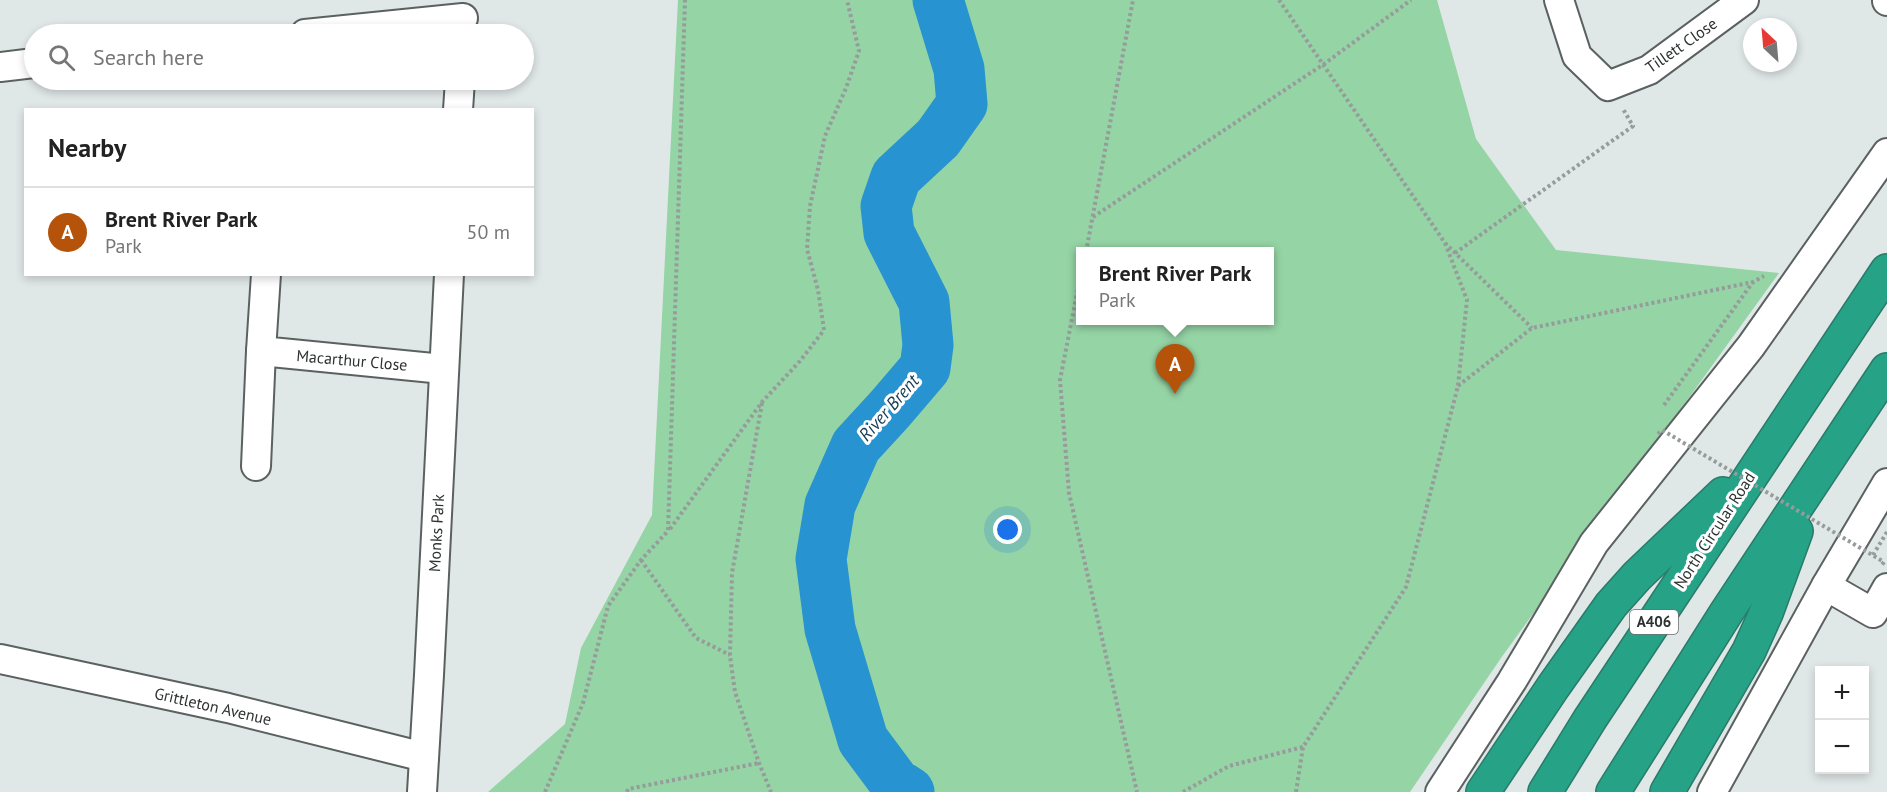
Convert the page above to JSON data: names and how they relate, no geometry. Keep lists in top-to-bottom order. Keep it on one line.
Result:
{"streets":{"highway":["North Circular Road","A406"],"street":["Tillett Close","Macarthur Close","Monks Park","Grittleton Avenue"]},"crossings":[["Macarthur Close","Monks Park"],["Monks Park","Grittleton Avenue"]],"water":["River Brent"],"north":"top left","page":{"search":"Search here","heading":"Nearby","list":[{"mark":"A","name":"Brent River Park","note":"Park","value":"50 m"}],"popup":["Brent River Park","Park"],"pins":"A","map_buttons":["+","−"]}}
